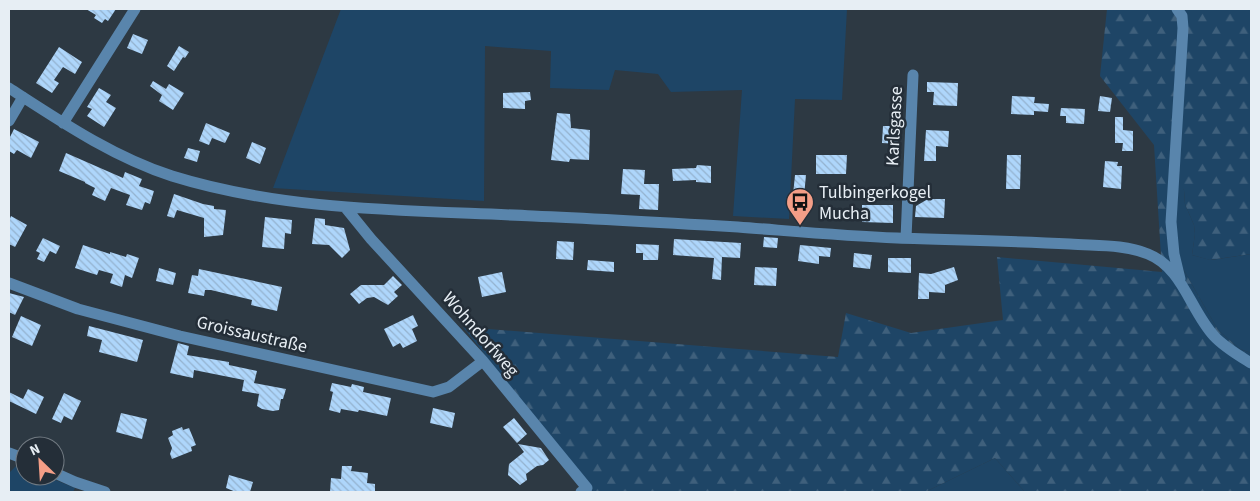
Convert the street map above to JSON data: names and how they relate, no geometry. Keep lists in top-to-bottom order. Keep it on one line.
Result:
{"streets":{"street":["Karlsgasse","Groissaustraße","Wohndorfweg"]},"crossings":[["Groissaustraße","Wohndorfweg"]],"places":{"bus stop":["Tulbingerkogel Mucha"]},"north":"top left"}
